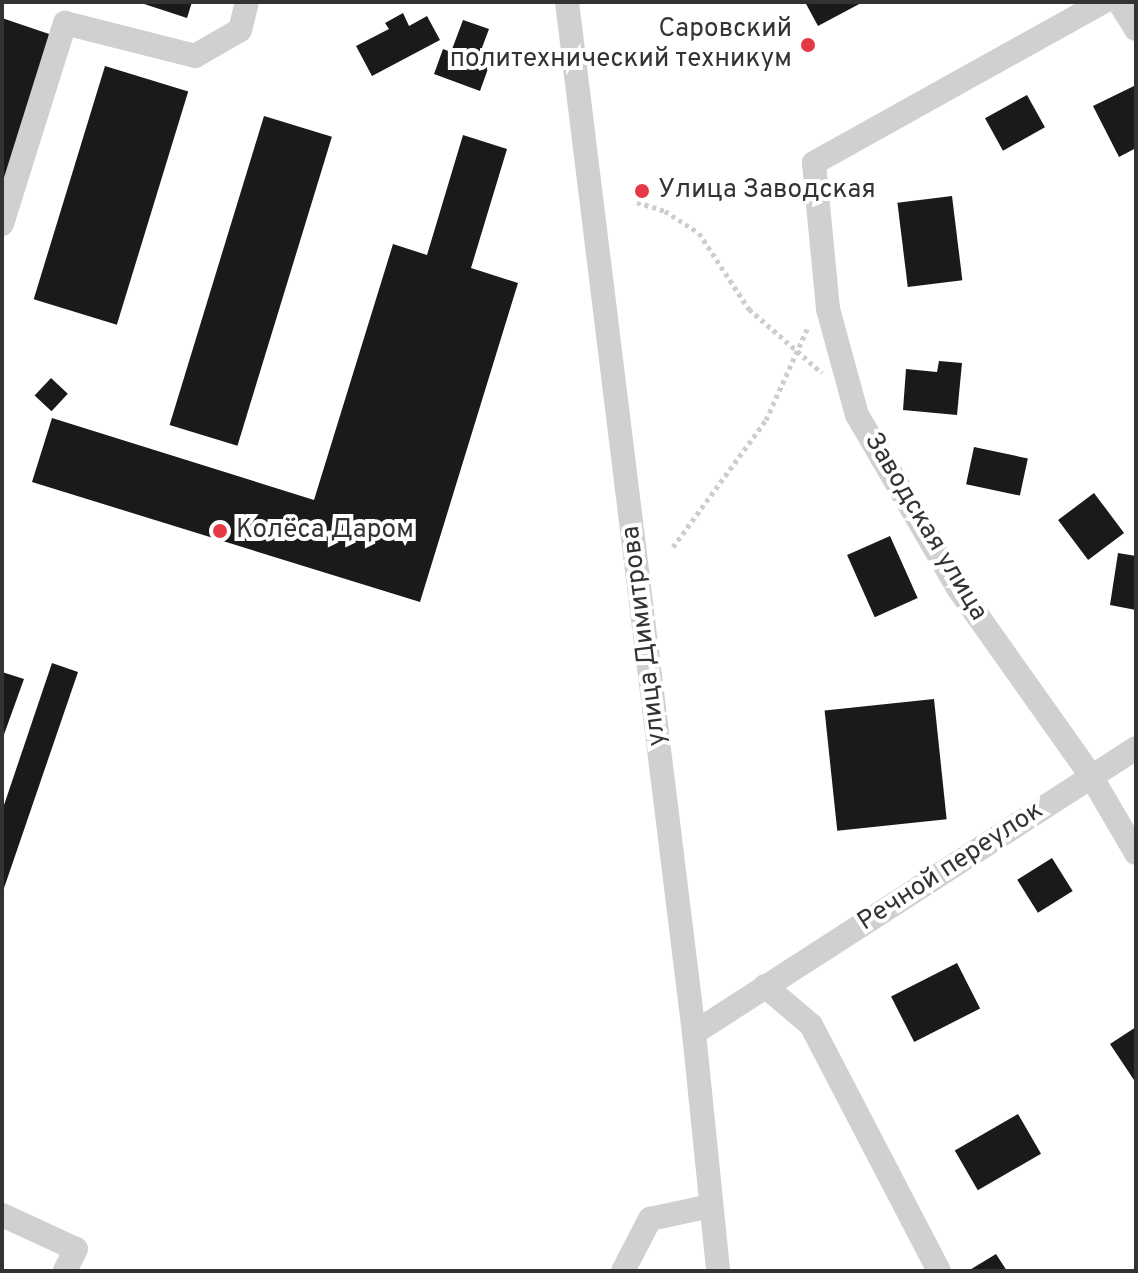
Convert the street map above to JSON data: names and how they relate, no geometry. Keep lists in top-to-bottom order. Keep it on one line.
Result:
{"streets":{"street":["Заводская улица","улица Димитрова","Речной переулок"]},"crossings":[["Заводская улица","Речной переулок"],["улица Димитрова","Речной переулок"]],"places":["Саровский политехнический техникум","Улица Заводская","Колёса Даром"]}
